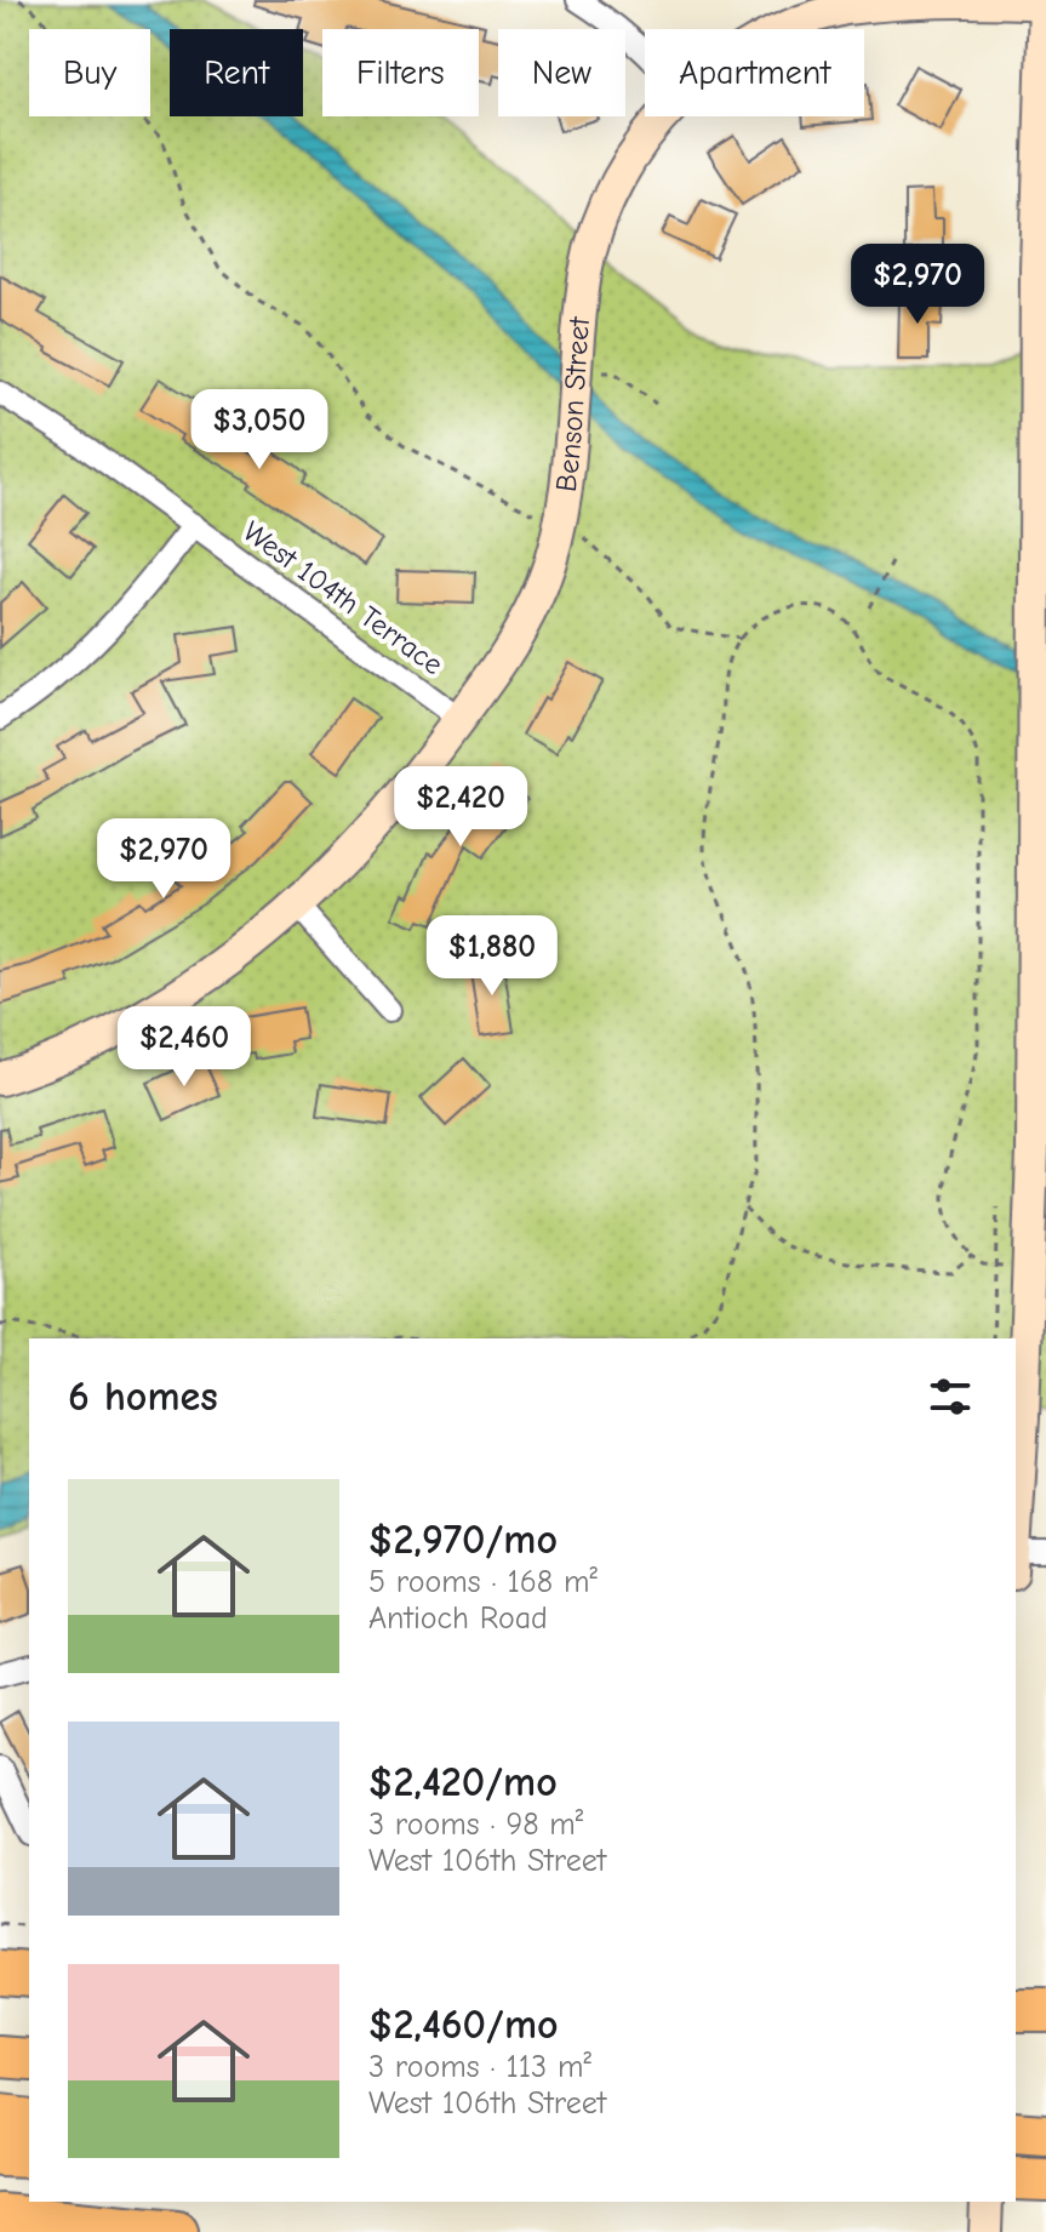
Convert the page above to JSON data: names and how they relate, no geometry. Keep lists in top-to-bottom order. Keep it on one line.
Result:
{"streets":{"main road":["Benson Street"],"street":["West 104th Terrace"]},"crossings":[["Benson Street","West 104th Terrace"]],"page":{"chip":["Buy","Rent","Filters","New","Apartment"],"price":["$2,970","$3,050","$2,420","$2,970","$1,880","$2,460"],"heading":"6 homes","list":[{"name":"$2,970/mo","note":"5 rooms · 168 m² · Antioch Road"},{"name":"$2,420/mo","note":"3 rooms · 98 m² · West 106th Street"},{"name":"$2,460/mo","note":"3 rooms · 113 m² · West 106th Street"}]}}
